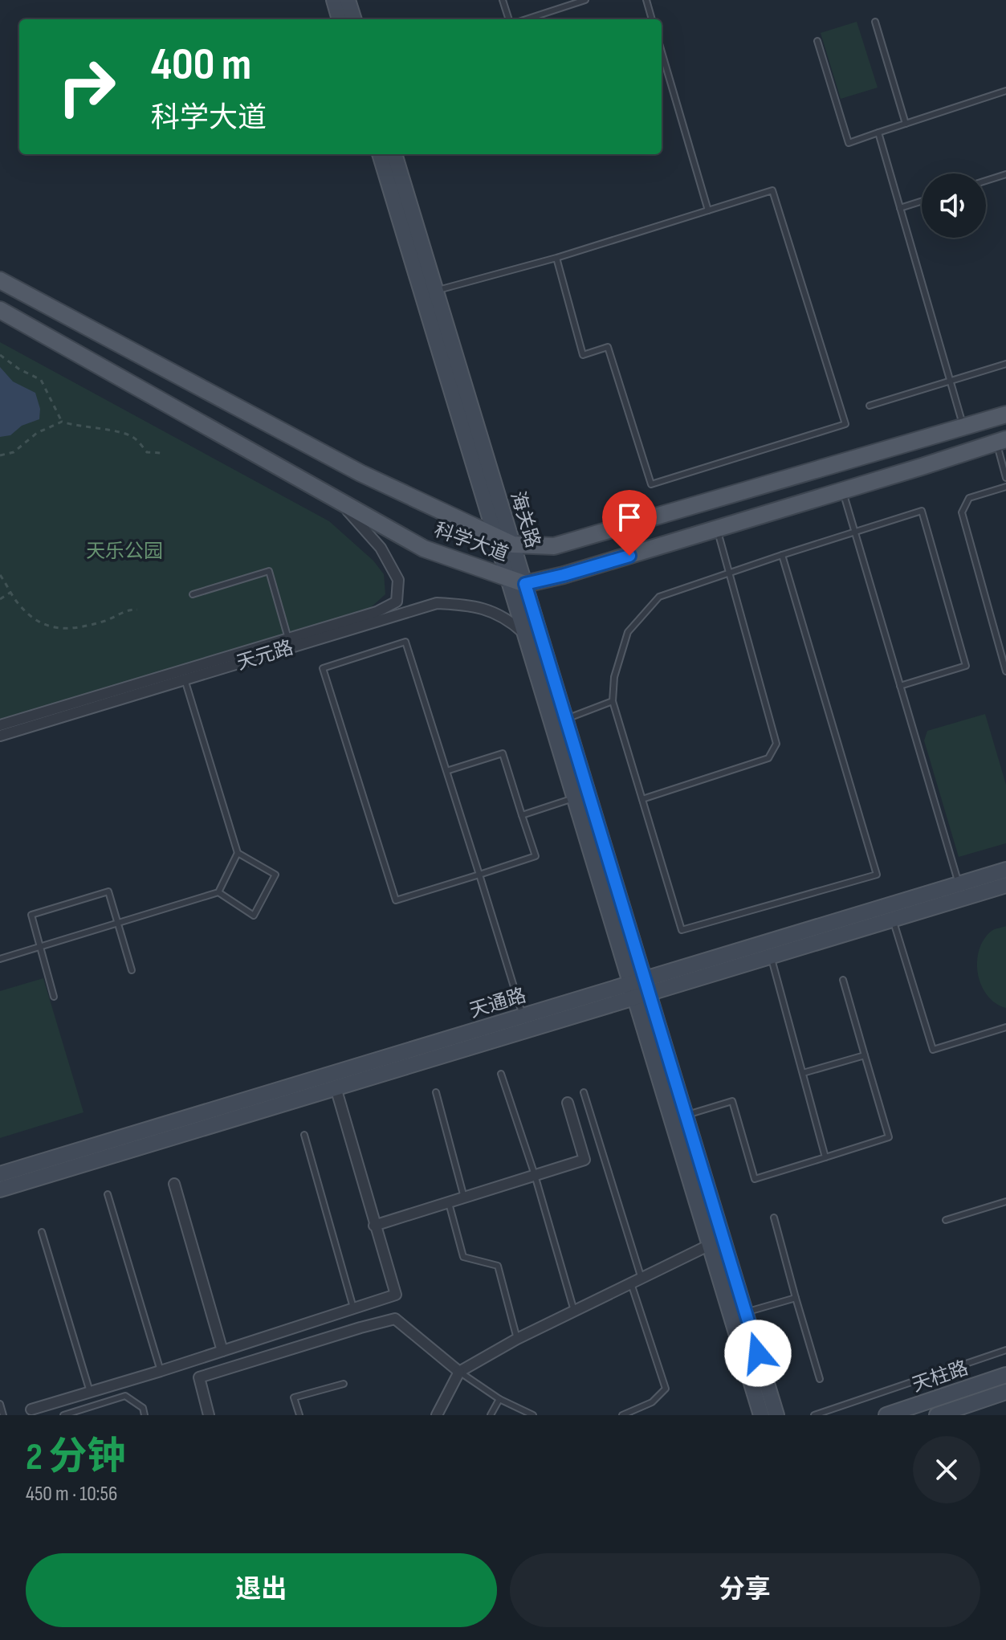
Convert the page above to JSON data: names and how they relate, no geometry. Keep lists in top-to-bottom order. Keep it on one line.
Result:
{"streets":{"main road":["海关路","科学大道","天通路","天柱路"],"street":["天元路"]},"crossings":[["海关路","科学大道"],["海关路","天元路"],["海关路","天通路"],["科学大道","天元路"]],"parks":["天乐公园"],"page":{"turn":["400 m","科学大道"],"heading":["2 分钟","450 m · 10:56"],"buttons":["退出","分享"]}}
